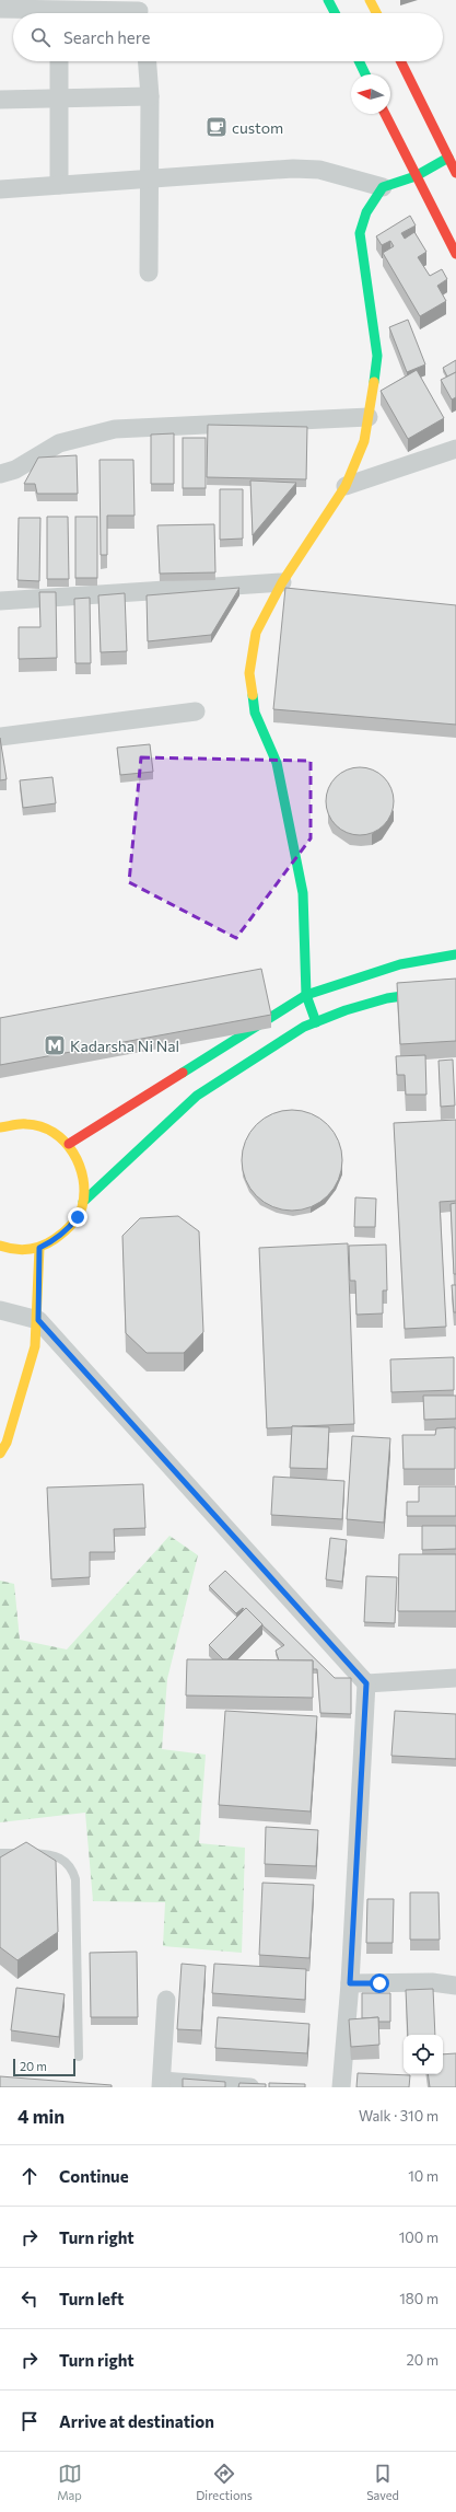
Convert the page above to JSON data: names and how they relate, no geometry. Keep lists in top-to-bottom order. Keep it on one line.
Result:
{"places":{"cafe":["custom"],"metro station":["Kadarsha Ni Nal"]},"scale_bar":"20 m","north":"left","page":{"search":"Search here","scale":"20 m","heading":["4 min","Walk · 310 m"],"list":[["Continue","10 m"],["Turn right","100 m"],["Turn left","180 m"],["Turn right","20 m"],"Arrive at destination"],"nav":["Map","Directions","Saved"]}}
